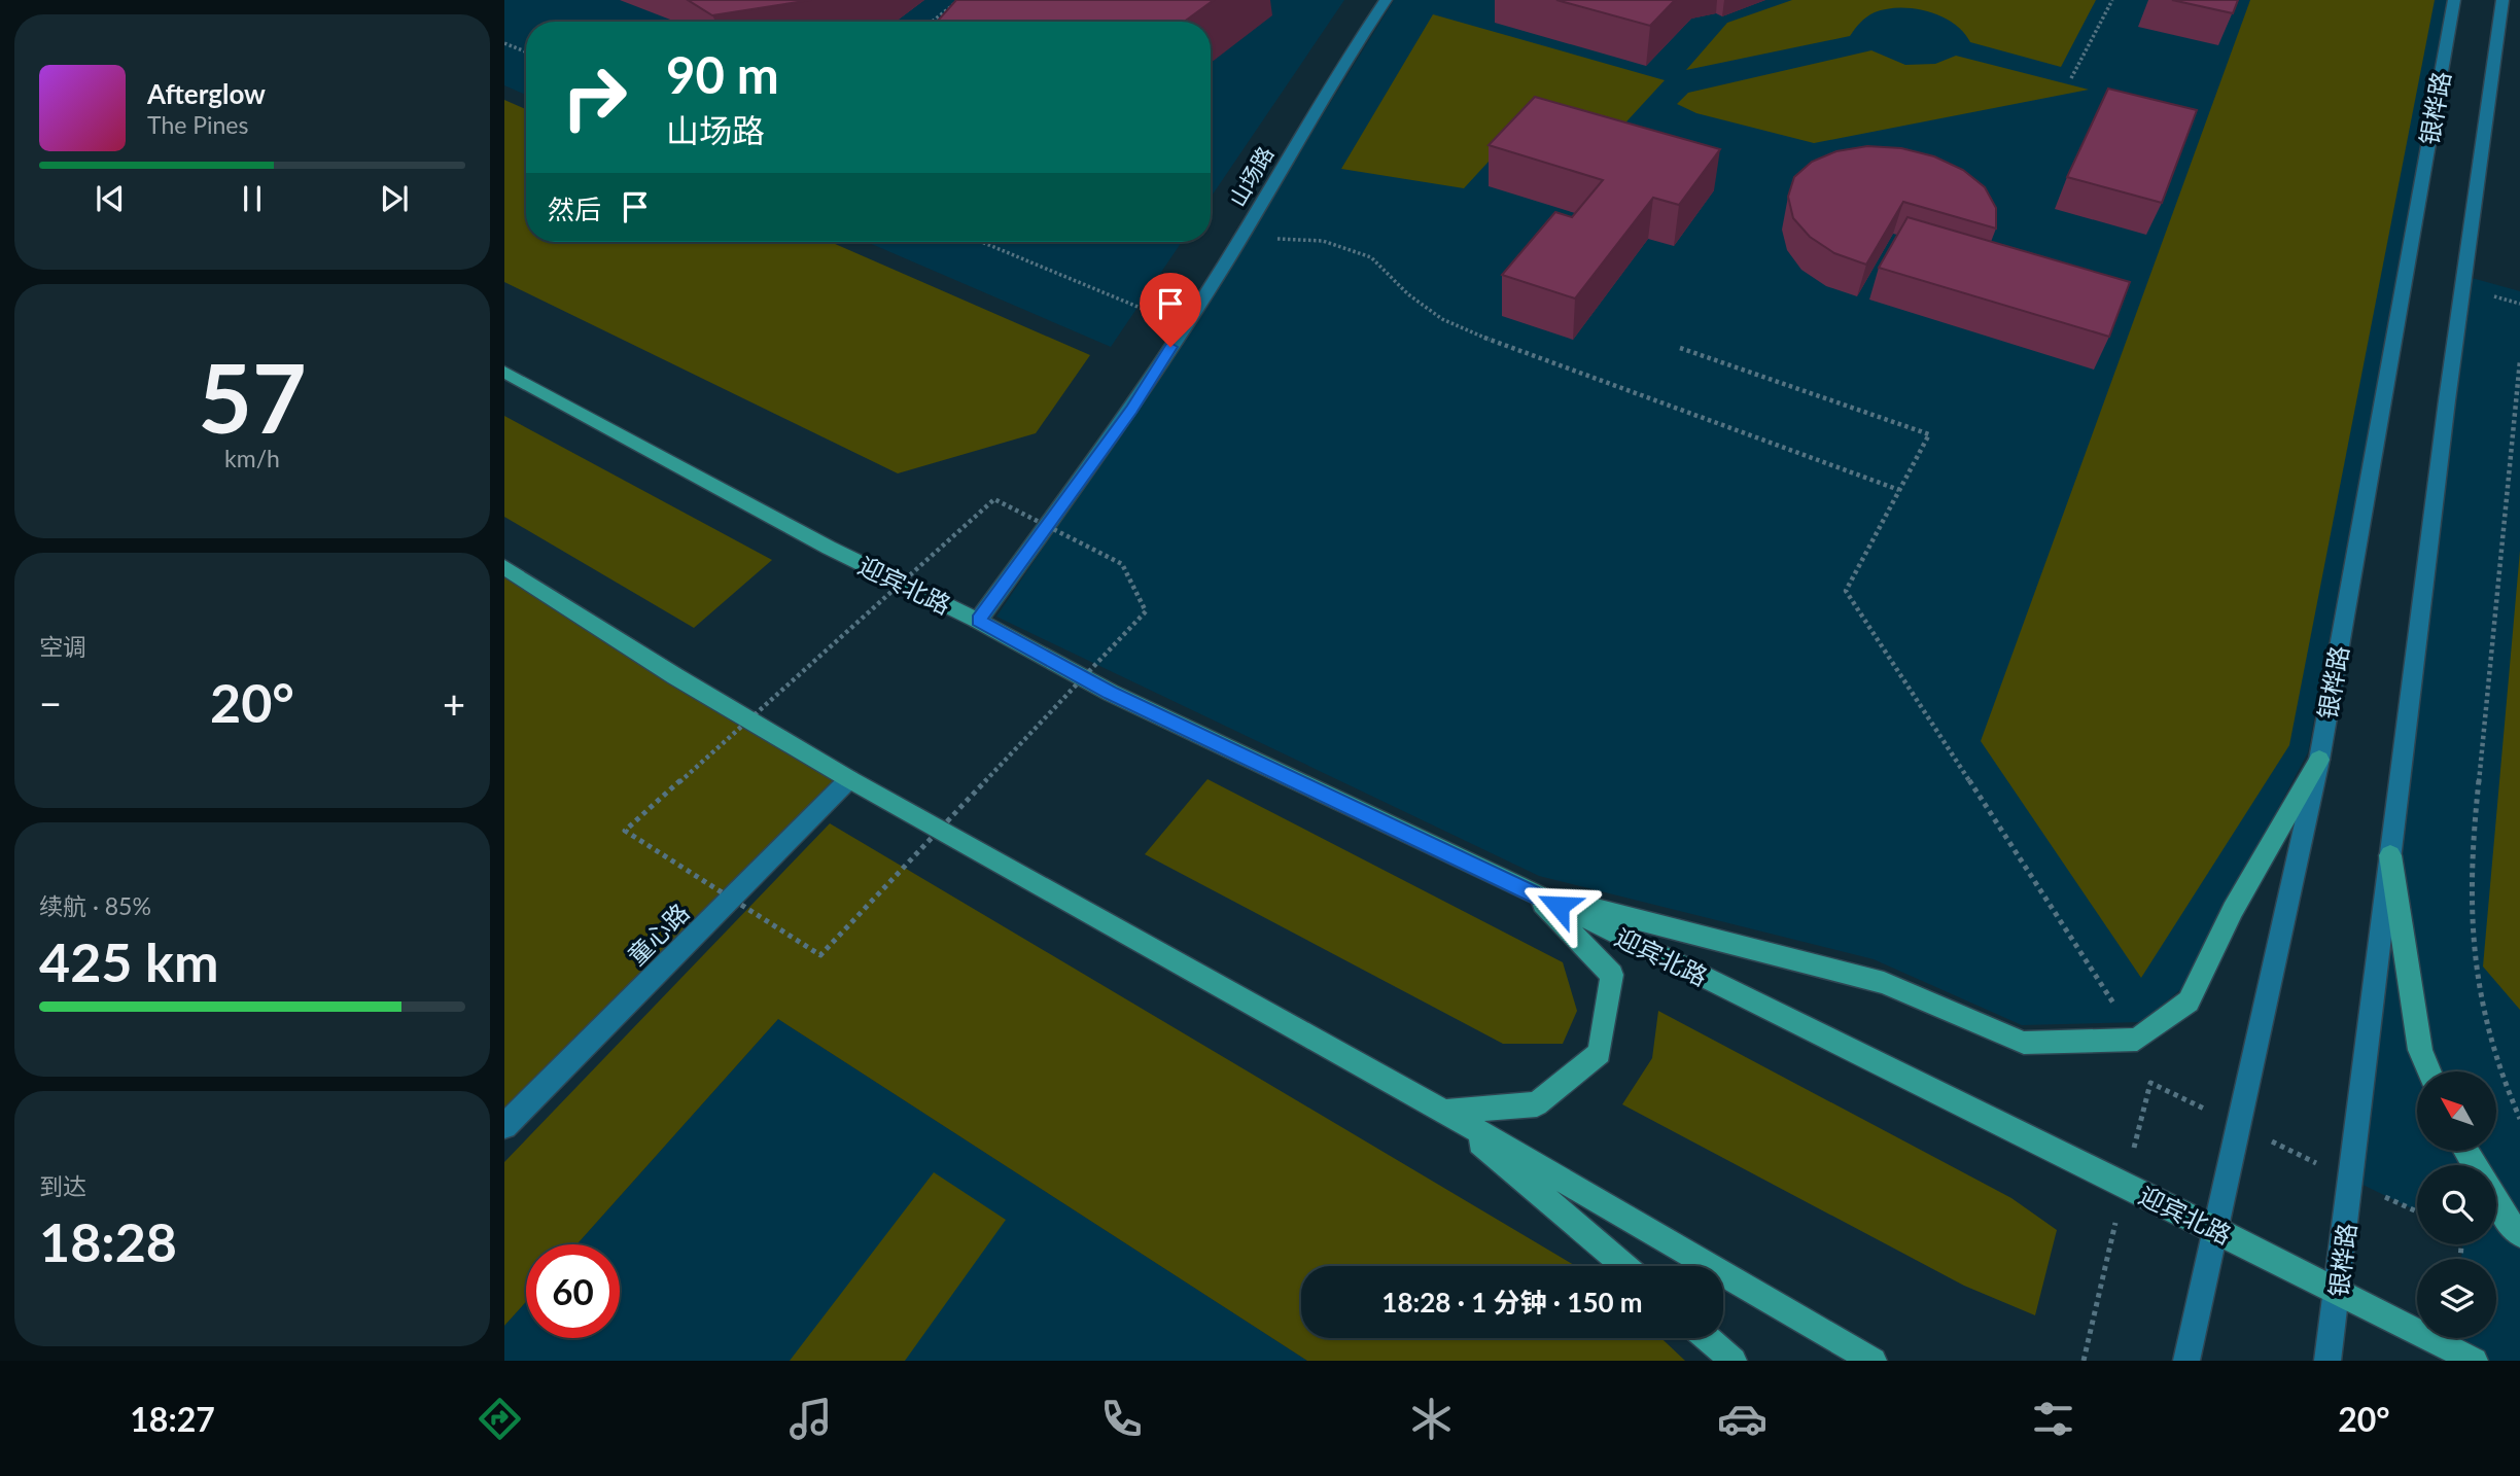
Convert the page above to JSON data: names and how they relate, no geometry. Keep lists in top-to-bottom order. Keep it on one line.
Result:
{"streets":{"main road":["银桦路","山场路","迎宾北路","童心路"]},"crossings":[["银桦路","迎宾北路"],["山场路","迎宾北路"]],"north":"top left","page":{"turn":["90 m","山场路"],"song":["Afterglow","The Pines"],"then":"然后","tile":[["57","km/h"],"空调",["续航 · 85%","425 km"],["到达","18:28"]],"heat":["−","20°","+"],"limit":"60","trip":"18:28 · 1 分钟 · 150 m","tabs":["18:27","20°"]}}
